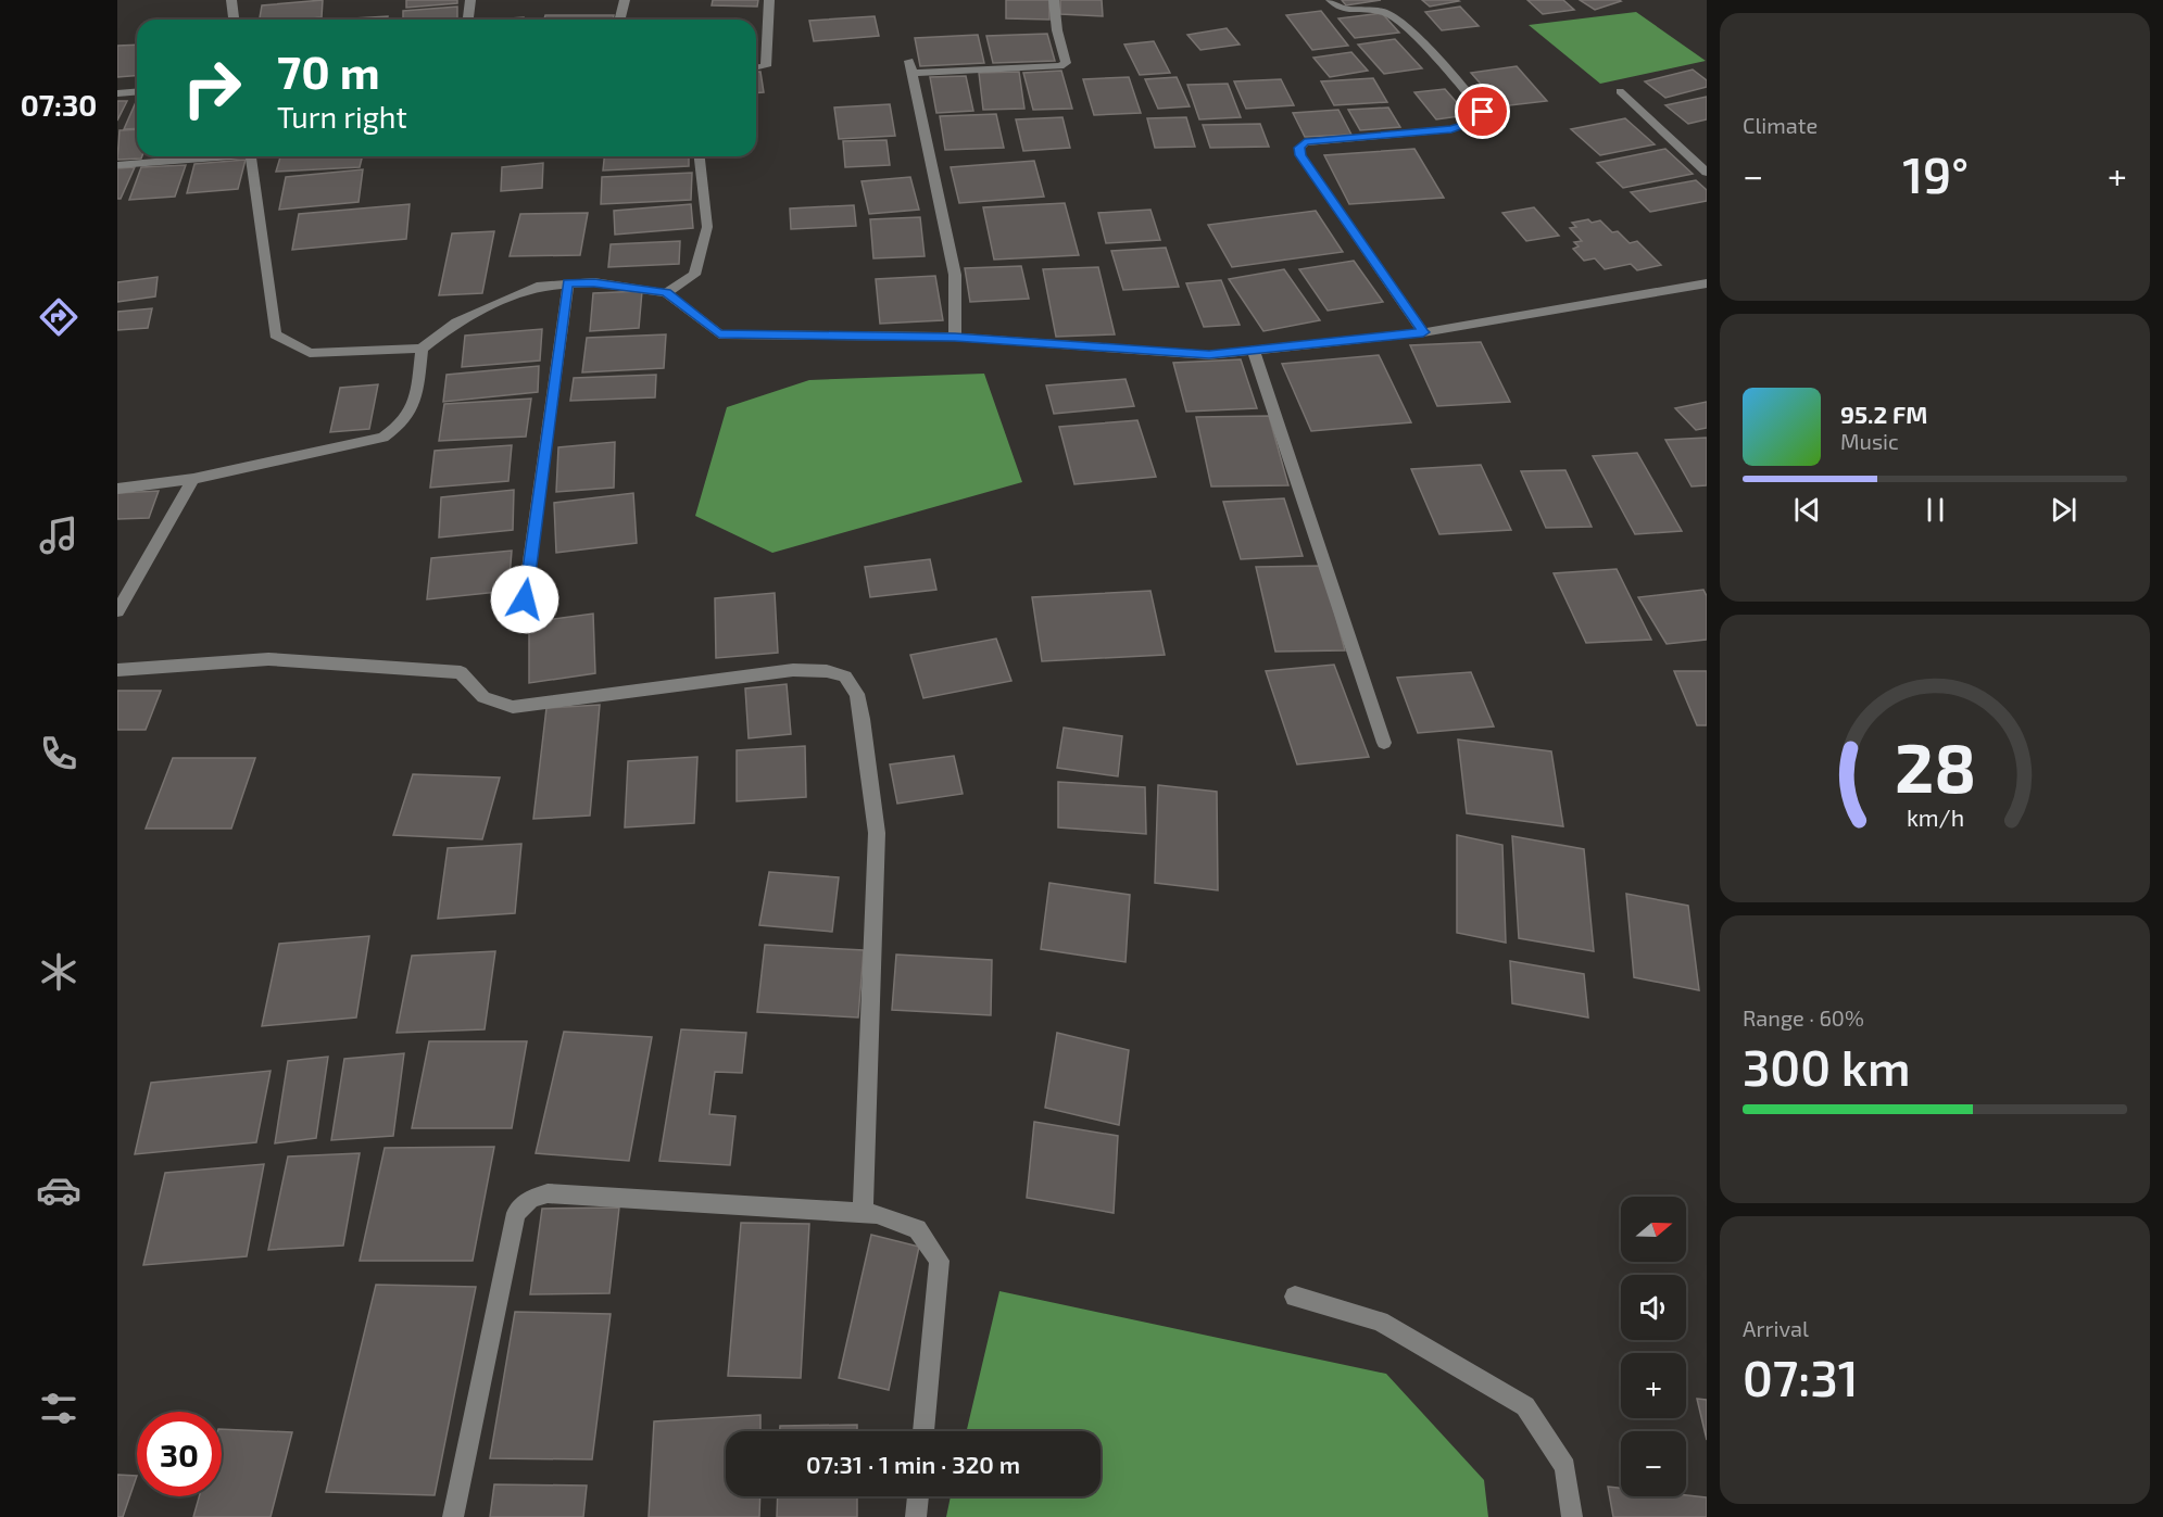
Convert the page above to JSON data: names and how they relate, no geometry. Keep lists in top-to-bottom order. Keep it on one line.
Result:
{"north":"right","page":{"tabs":"07:30","tile":["Climate",["Range · 60%","300 km"],["Arrival","07:31"]],"turn":["70 m","Turn right"],"heat":["−","19°","+"],"song":["95.2 FM","Music"],"map_buttons":["+","−"],"limit":"30","trip":"07:31 · 1 min · 320 m","gauge":["28","km/h"]}}
